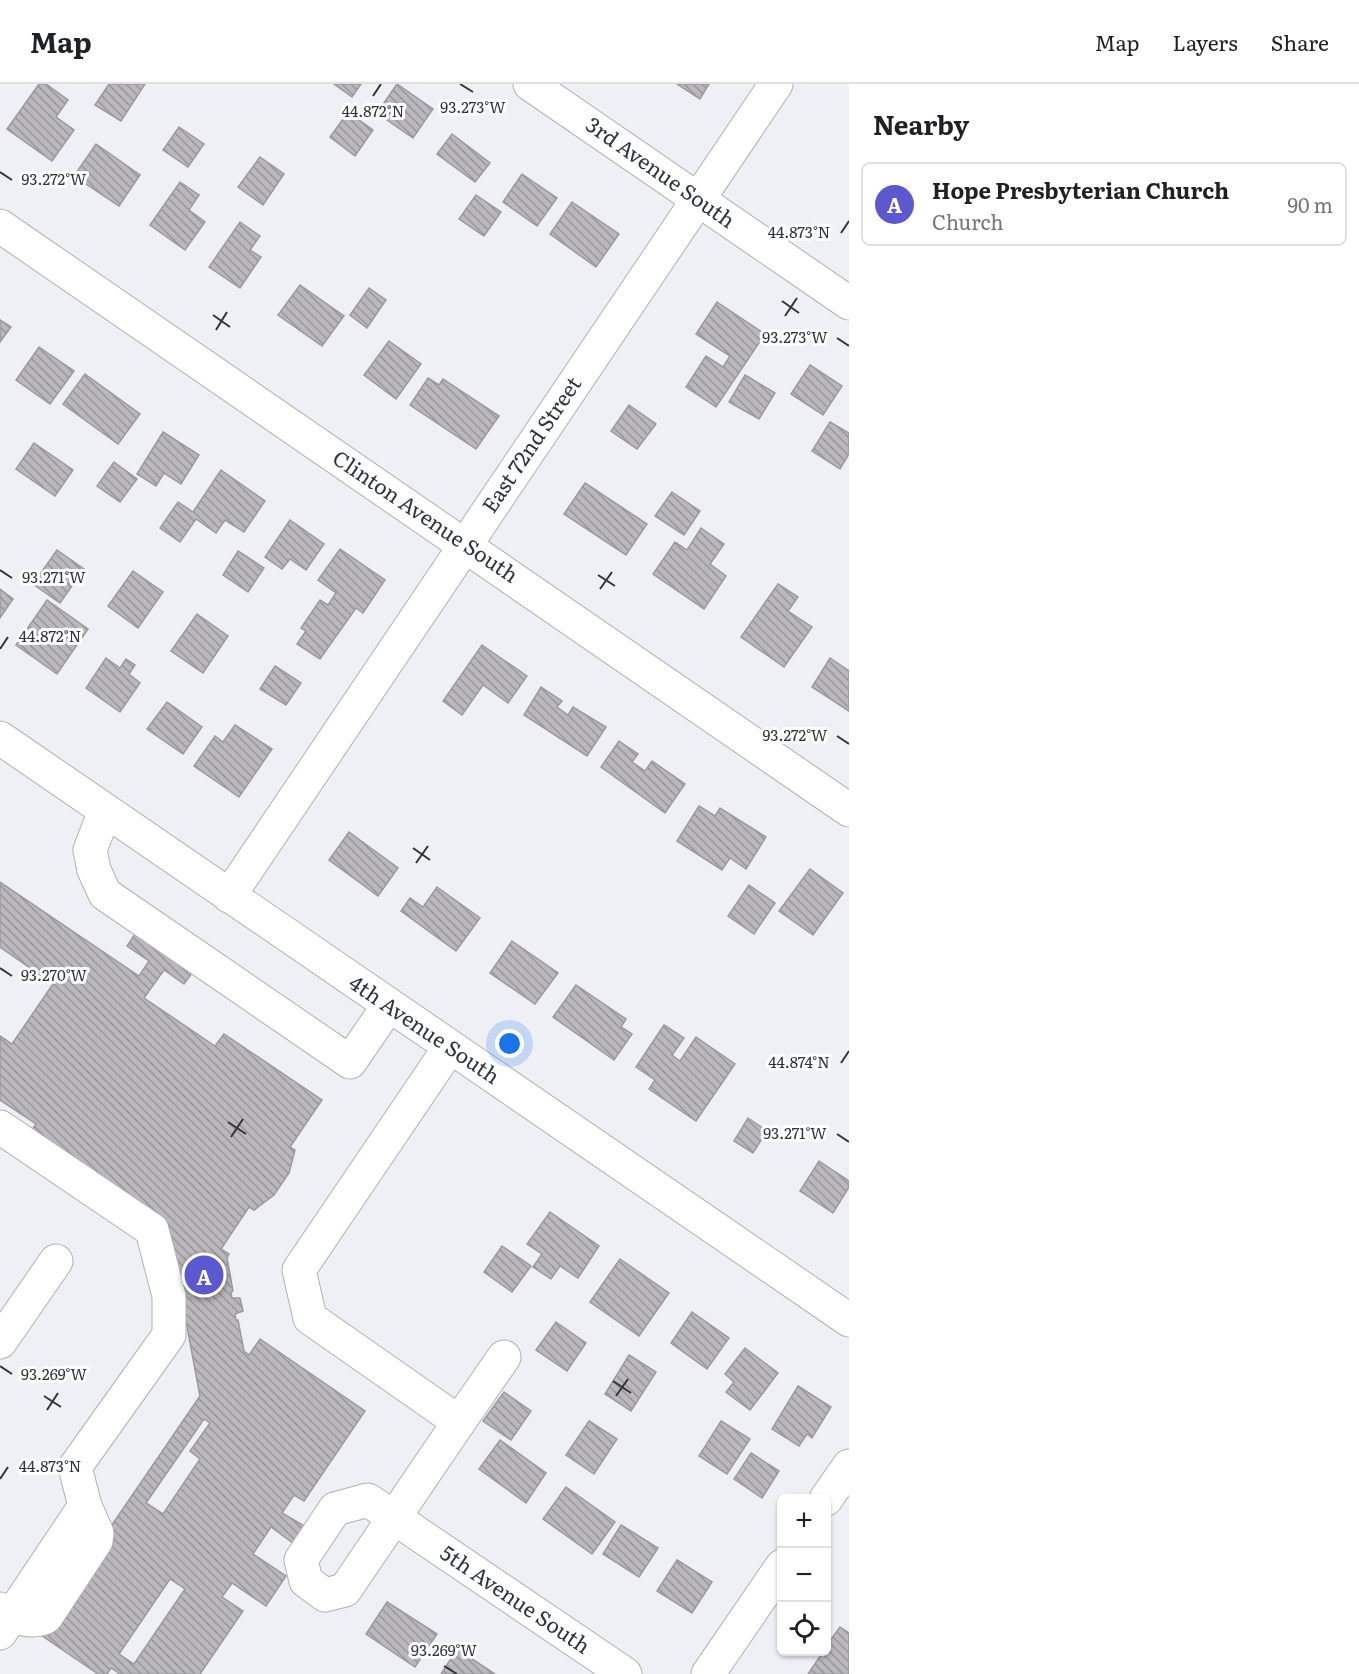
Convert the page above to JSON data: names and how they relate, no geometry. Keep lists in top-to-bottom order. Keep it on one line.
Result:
{"streets":{"street":["3rd Avenue South","East 72nd Street","Clinton Avenue South","4th Avenue South","5th Avenue South"]},"crossings":[["3rd Avenue South","East 72nd Street"],["East 72nd Street","Clinton Avenue South"],["East 72nd Street","4th Avenue South"]],"page":{"header":"Map","nav":["Map","Layers","Share"],"heading":"Nearby","list":[{"mark":"A","name":"Hope Presbyterian Church","note":"Church","value":"90 m"}],"pins":"A","map_buttons":["+","−"]},"coordinates":["93.273°W","44.872°N","93.272°W","44.873°N","93.271°W","93.270°W","44.874°N","93.269°W"]}
